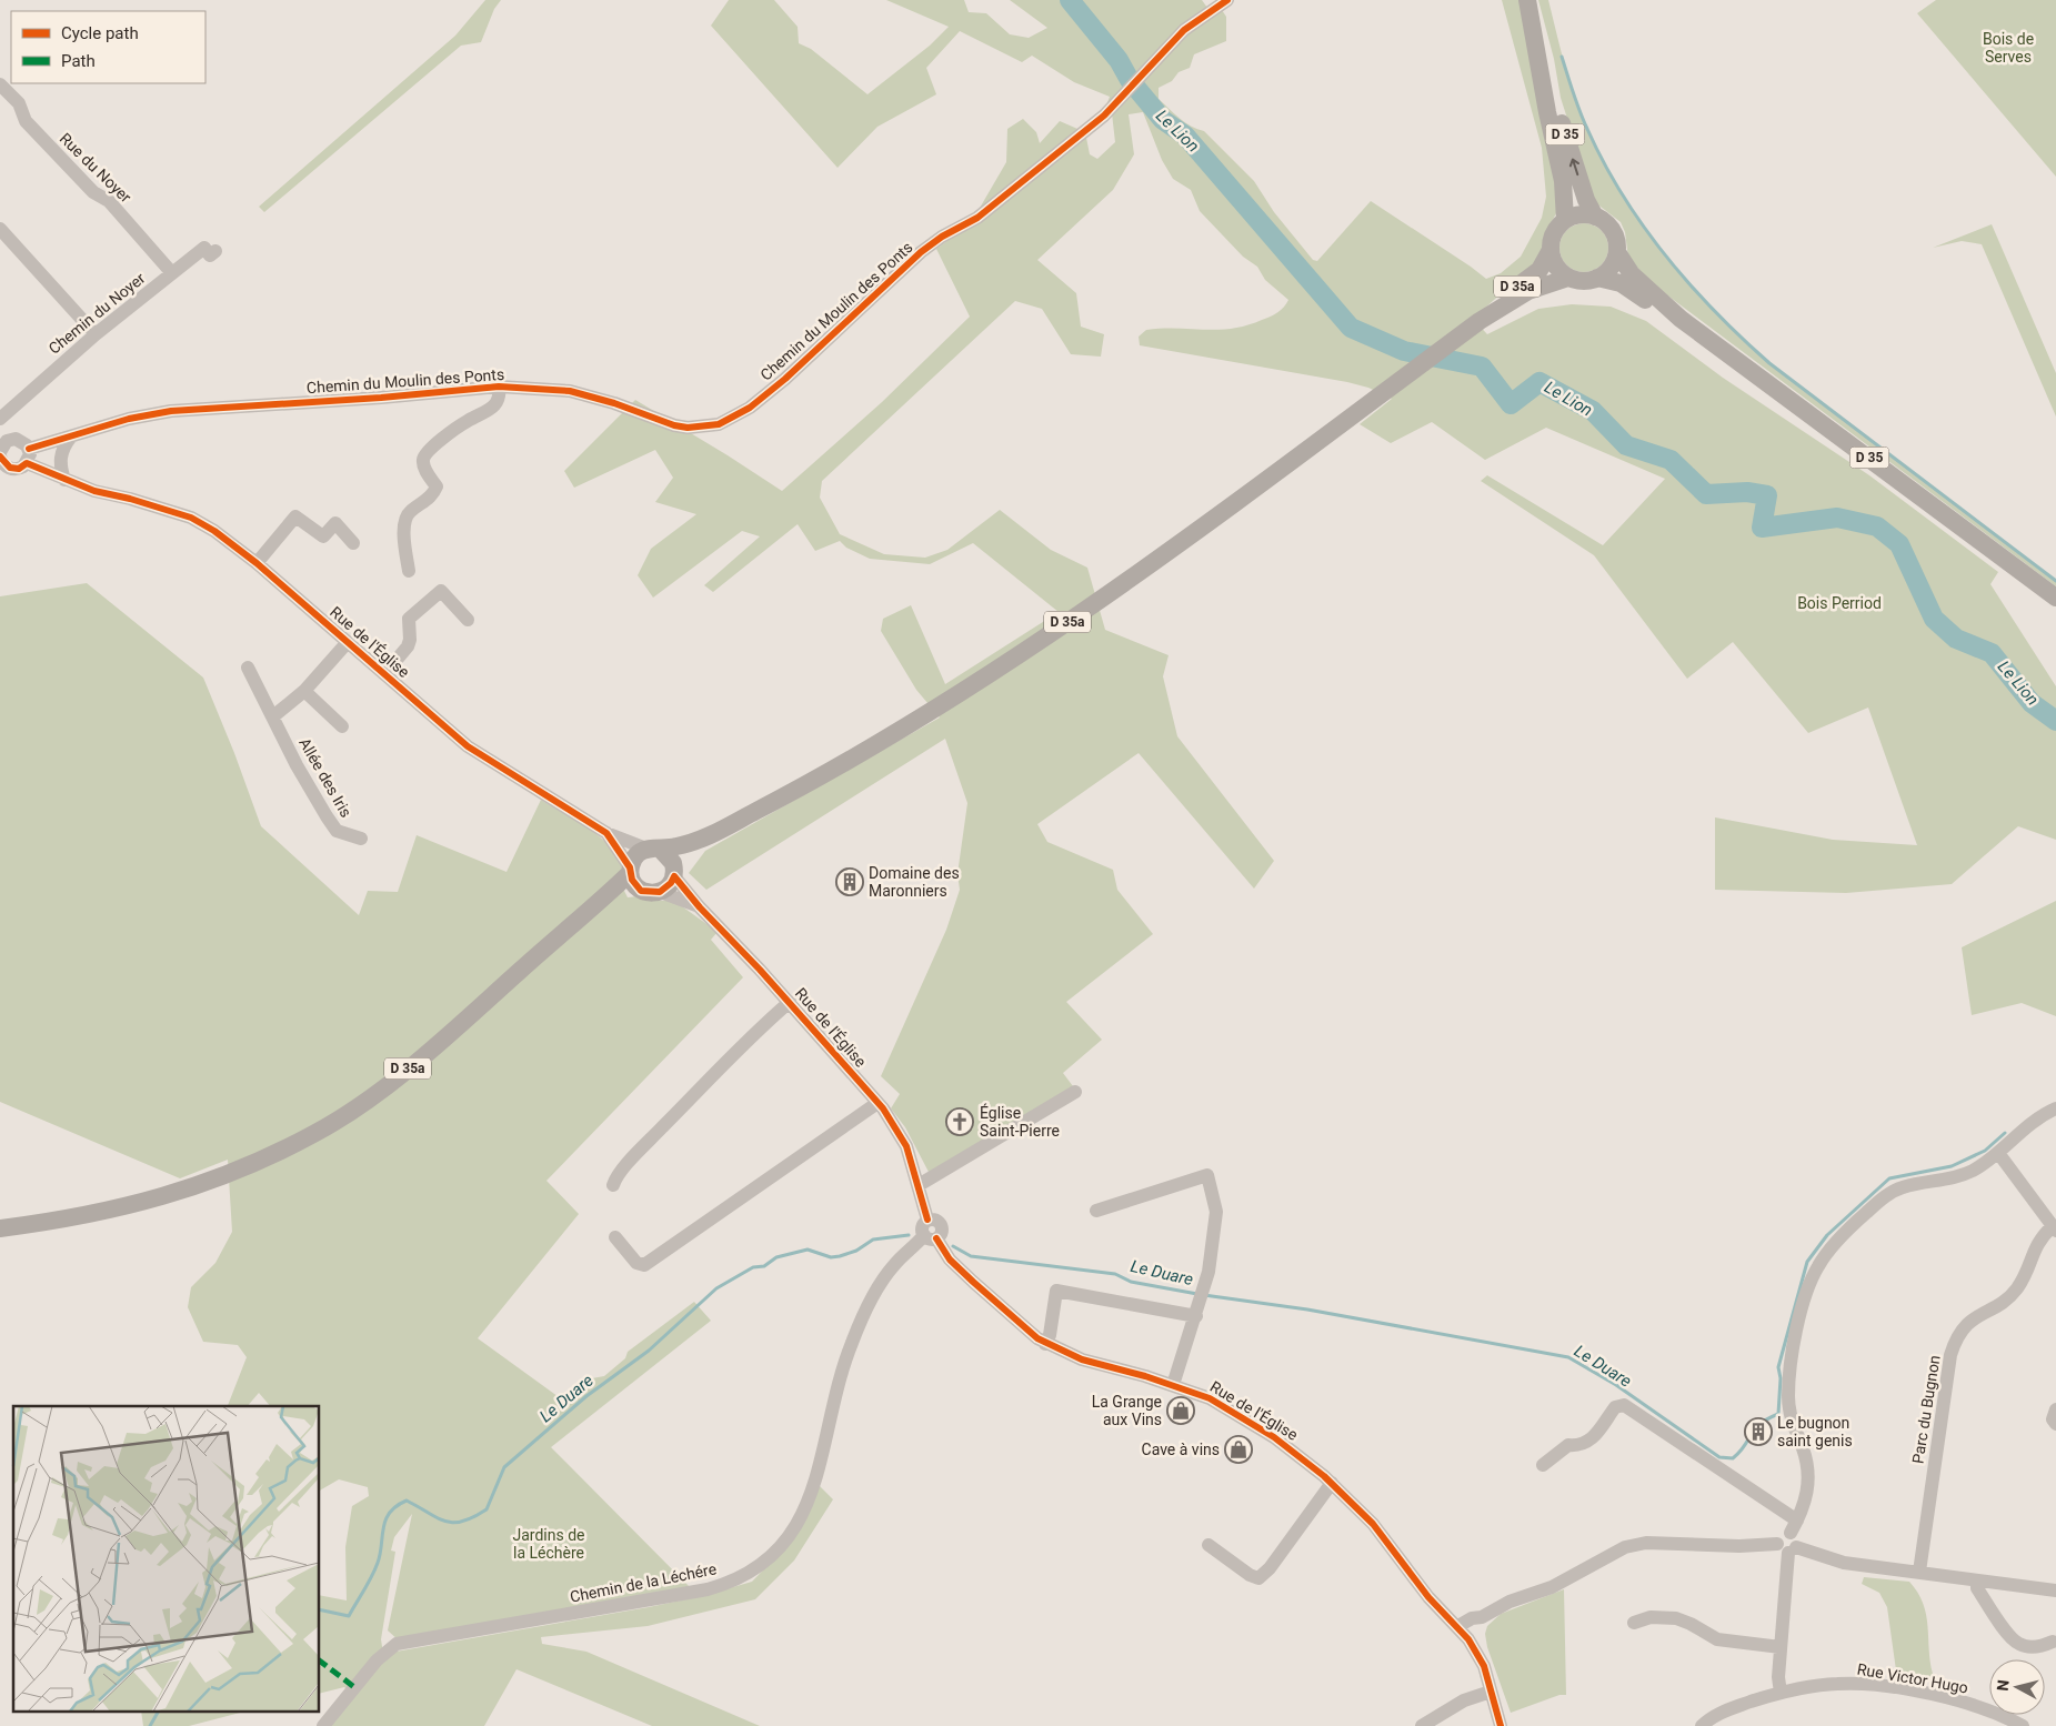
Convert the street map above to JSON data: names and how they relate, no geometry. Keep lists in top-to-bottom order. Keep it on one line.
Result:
{"streets":{"main road":["D 35","D 35a"],"street":["Rue du Noyer","Chemin du Moulin des Ponts","Chemin du Noyer","Rue de l'Église","Allée des Iris","Parc du Bugnon","Chemin de la Léchére","Rue Victor Hugo"]},"crossings":[["D 35","D 35a"],["Rue du Noyer","Chemin du Noyer"],["D 35a","Rue de l'Église"],["Chemin du Moulin des Ponts","Rue de l'Église"],["Rue de l'Église","Chemin de la Léchére"]],"water":["Le Lion","Le Duare"],"parks":["Bois de Serves","Bois Perriod","Jardins de la Léchère"],"places":{"building":["Domaine des Maronniers","Le bugnon saint genis"],"church":["Église Saint-Pierre"],"shop":["La Grange aux Vins","Cave à vins"]},"legend":["Cycle path","Path"],"north":"left"}
